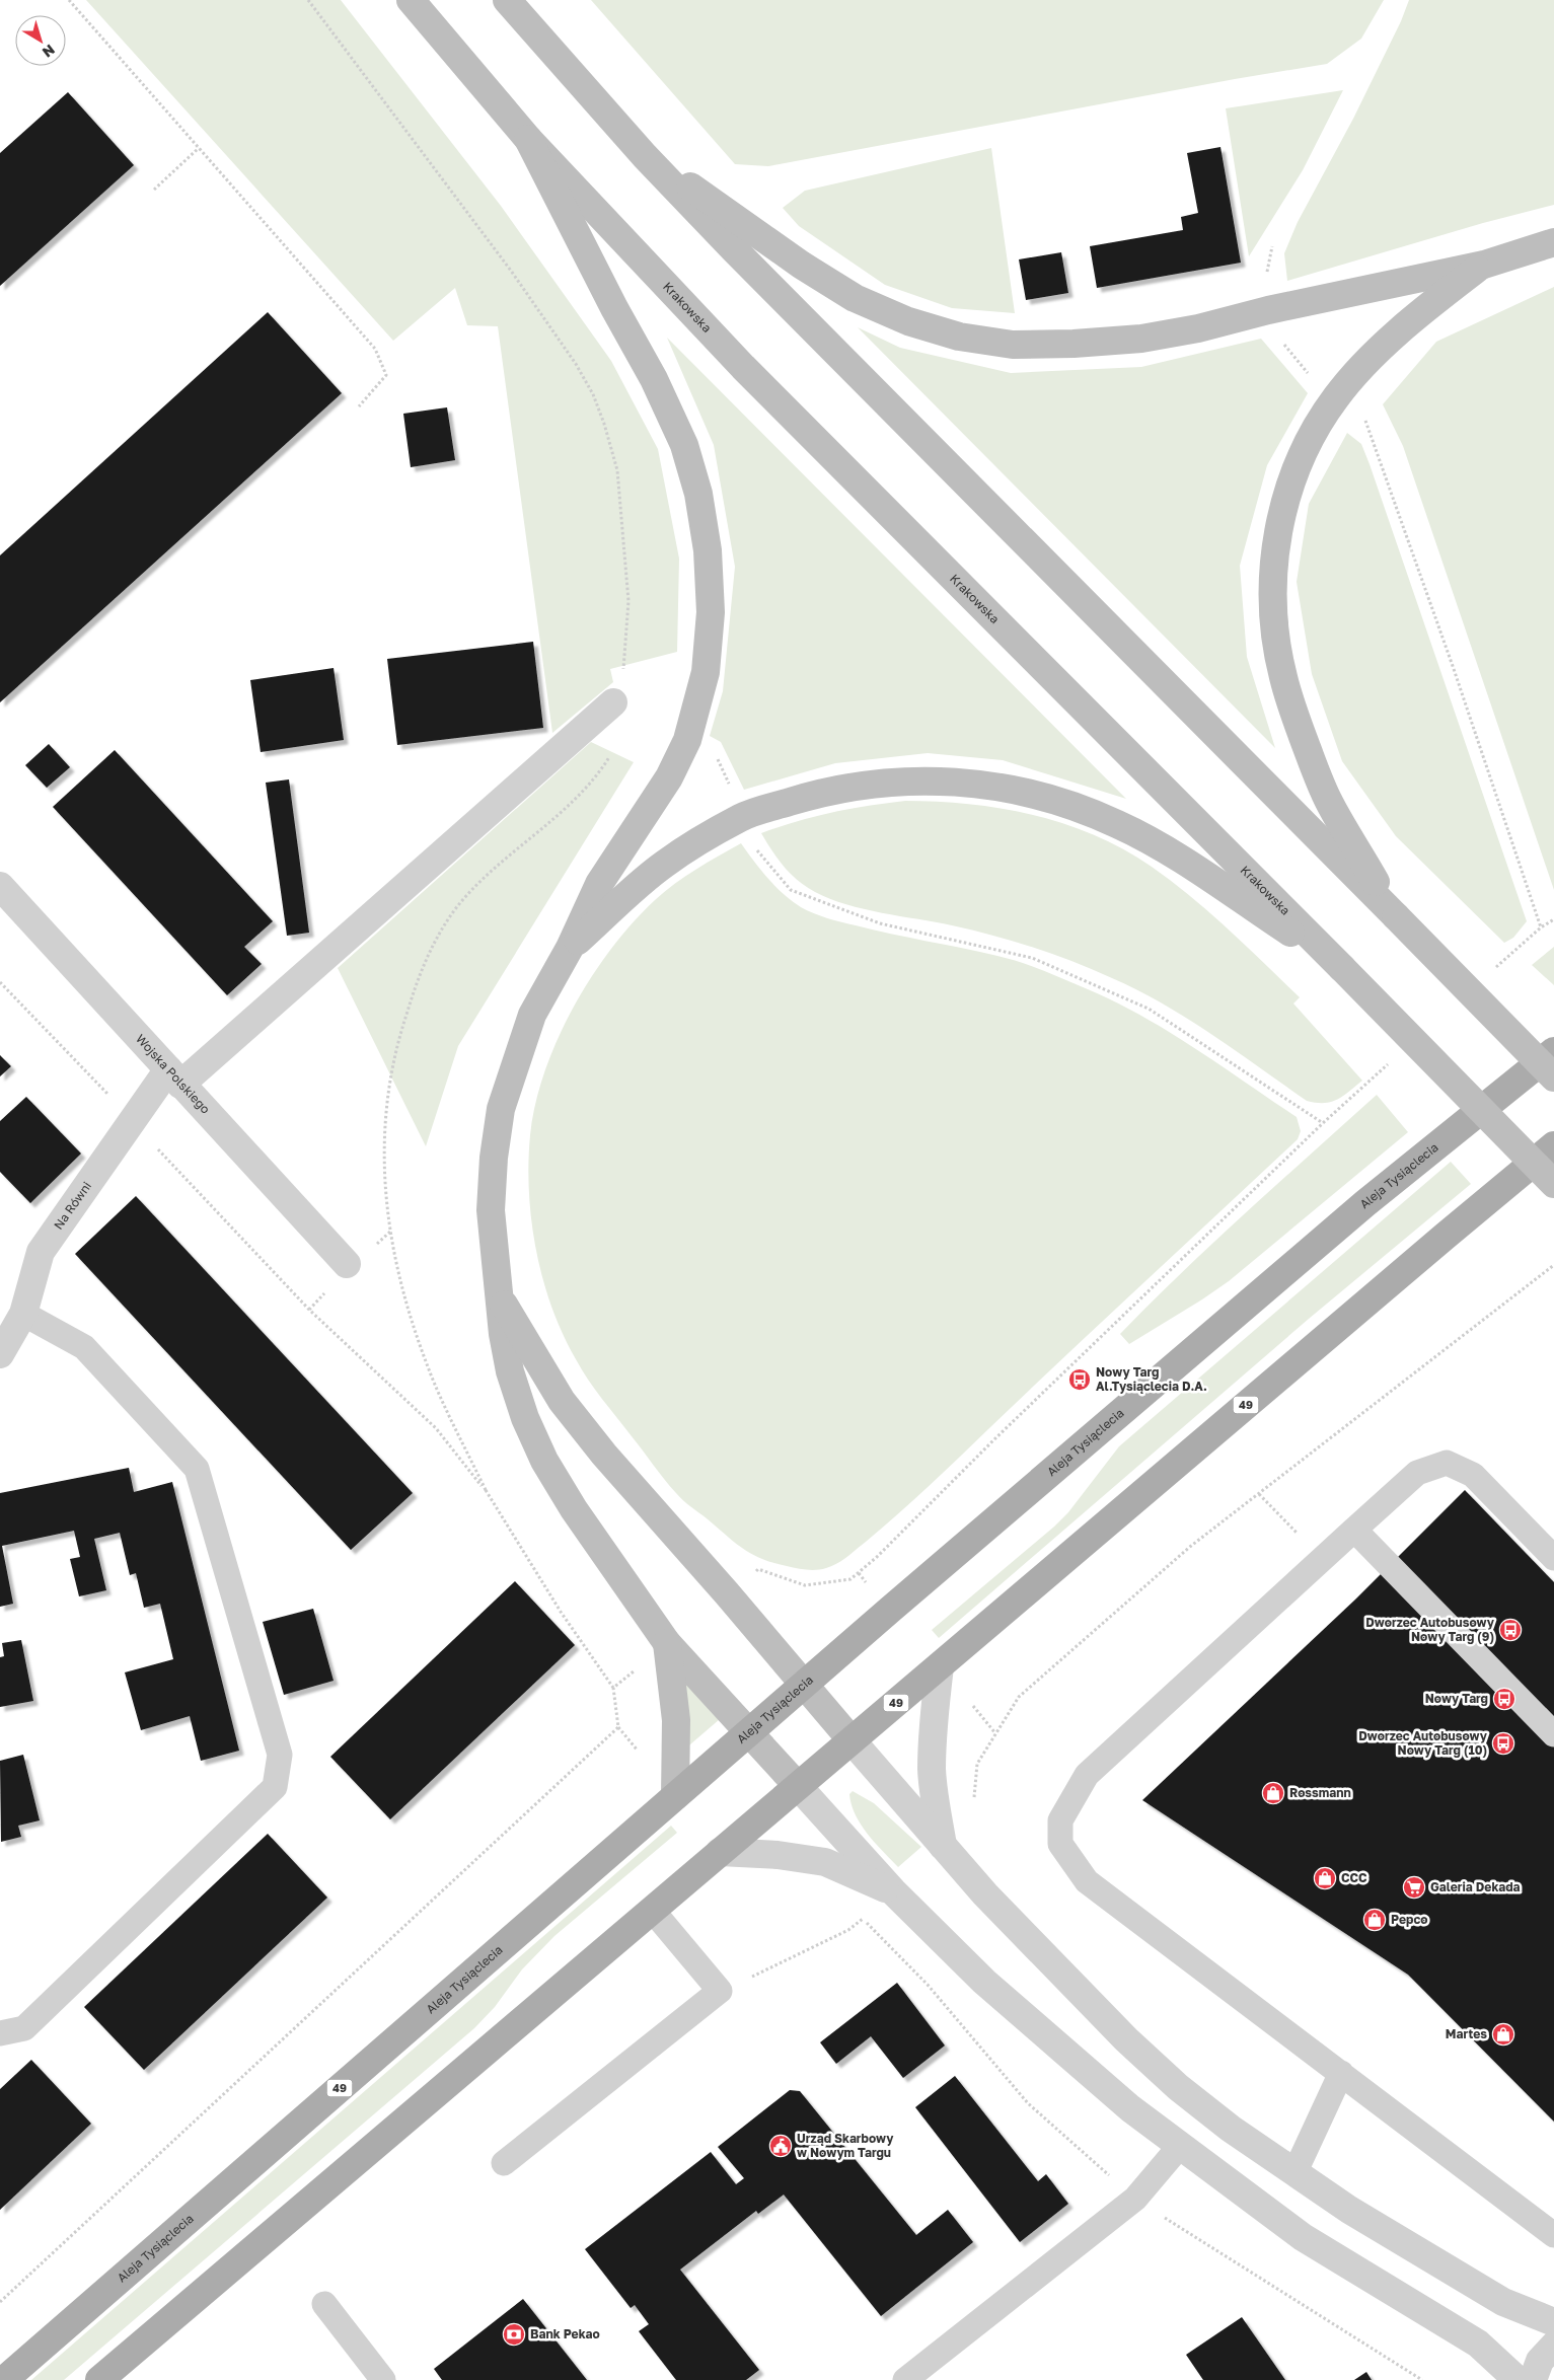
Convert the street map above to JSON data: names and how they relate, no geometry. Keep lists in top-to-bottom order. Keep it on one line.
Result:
{"streets":{"main road":["Krakowska","Aleja Tysiąclecia","49"],"street":["Wojska Polskiego","Na Równi"]},"crossings":[["Wojska Polskiego","Na Równi"]],"places":{"bus stop":["Nowy Targ Al.Tysiąclecia D.A.","Dworzec Autobusowy Nowy Targ (9)","Nowy Targ","Dworzec Autobusowy Nowy Targ (10)"],"shop":["Rossmann","CCC","Pepco","Martes"],"supermarket":["Galeria Dekada"],"public building":["Urząd Skarbowy w Nowym Targu"],"bank":["Bank Pekao"]},"north":"bottom right"}
